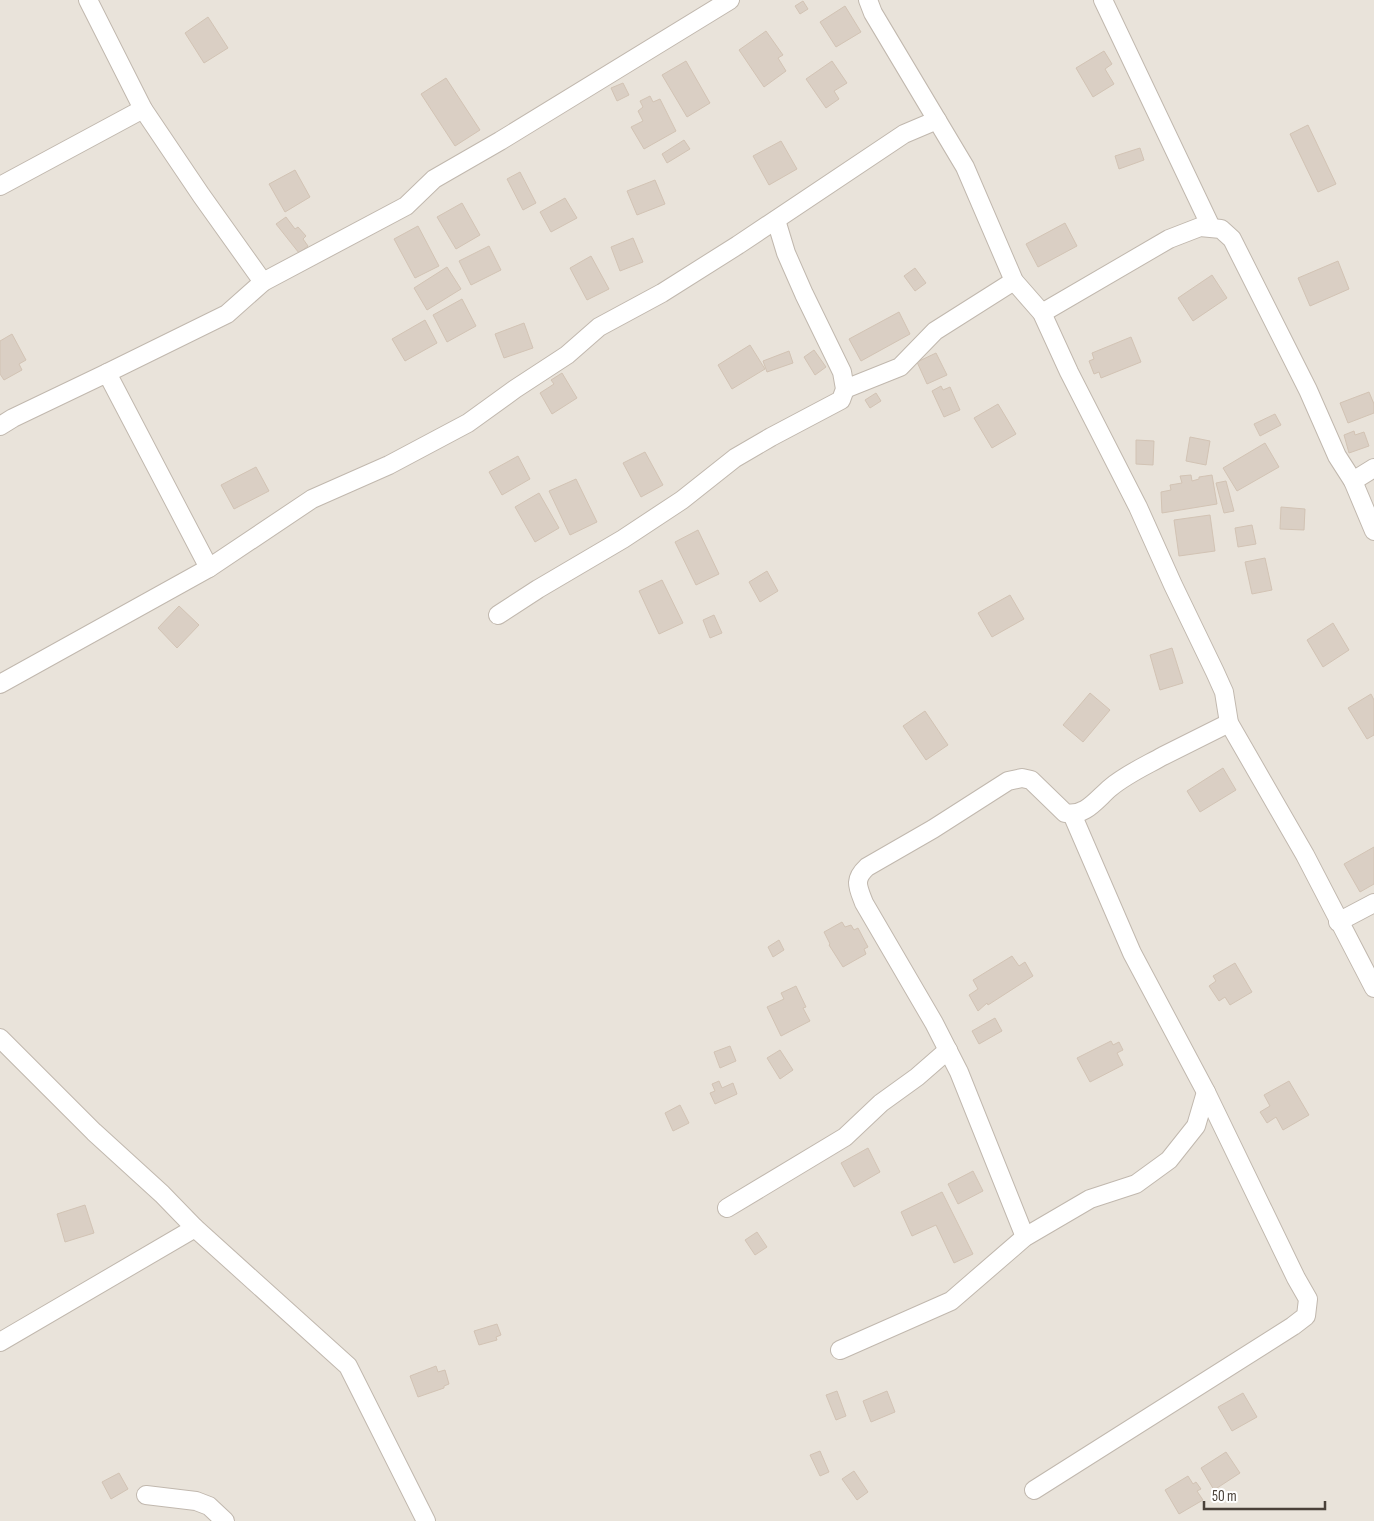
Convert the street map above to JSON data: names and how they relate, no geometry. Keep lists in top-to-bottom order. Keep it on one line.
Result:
{"scale_bar":"50 m"}
